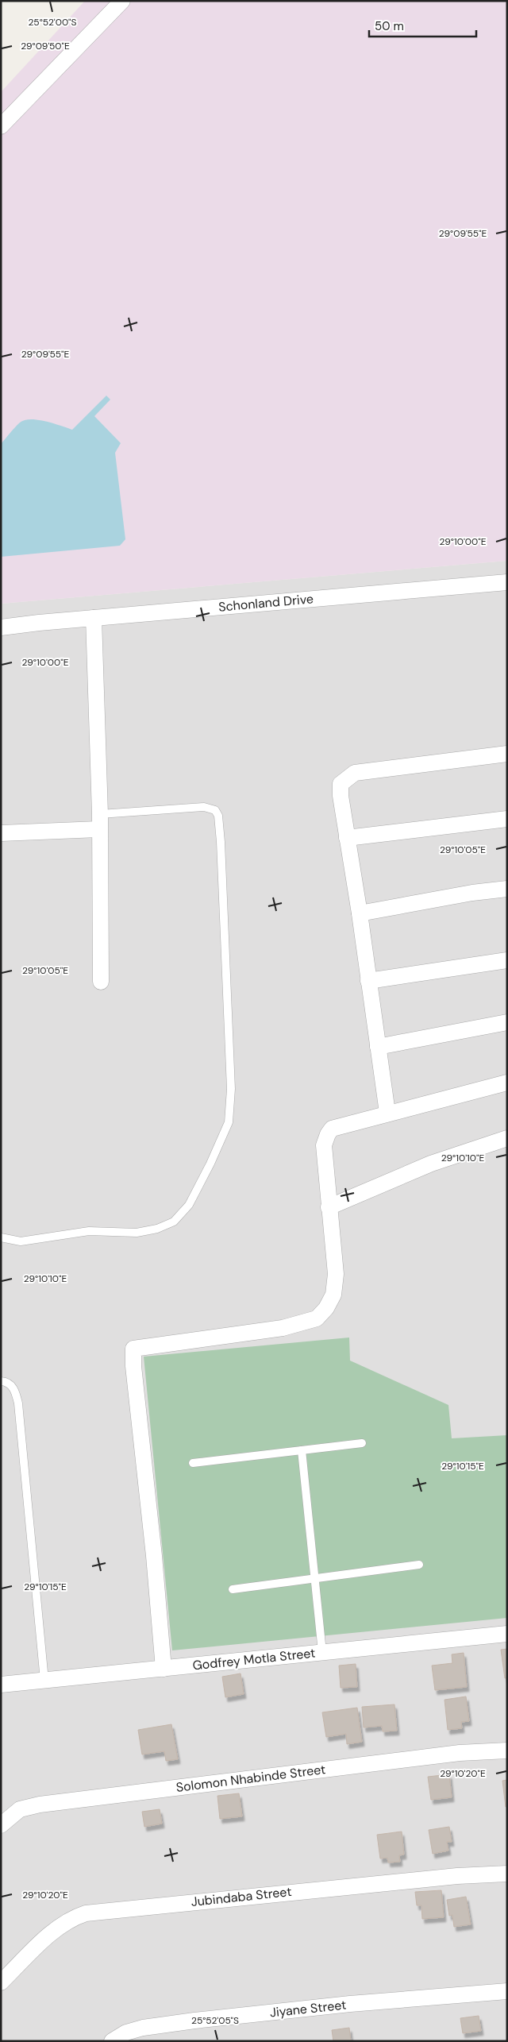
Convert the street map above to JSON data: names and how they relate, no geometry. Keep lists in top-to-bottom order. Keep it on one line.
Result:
{"streets":{"street":["Schonland Drive","Godfrey Motla Street","Solomon Nhabinde Street","Jubindaba Street","Jiyane Street"]},"scale_bar":"50 m","coordinates":["25°52'00\"S","29°09'50\"E","29°09'55\"E","29°10'00\"E","29°10'05\"E","29°10'10\"E","29°10'15\"E","29°10'20\"E","25°52'05\"S"]}
